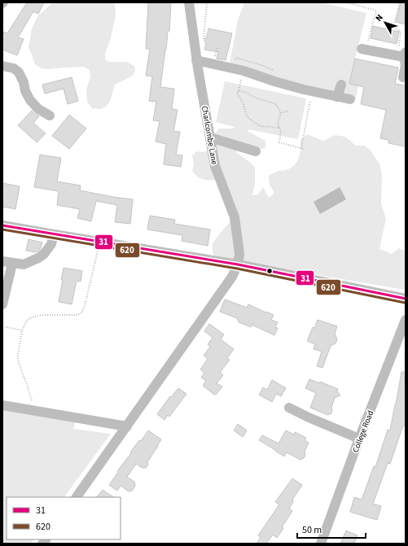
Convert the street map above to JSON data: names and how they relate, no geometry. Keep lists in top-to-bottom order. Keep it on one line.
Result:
{"streets":{"street":["Charlcombe Lane","College Road"]},"lines":["transit line 31","transit line 620"],"legend":["31","620"],"scale_bar":"50 m","north":"top left"}
